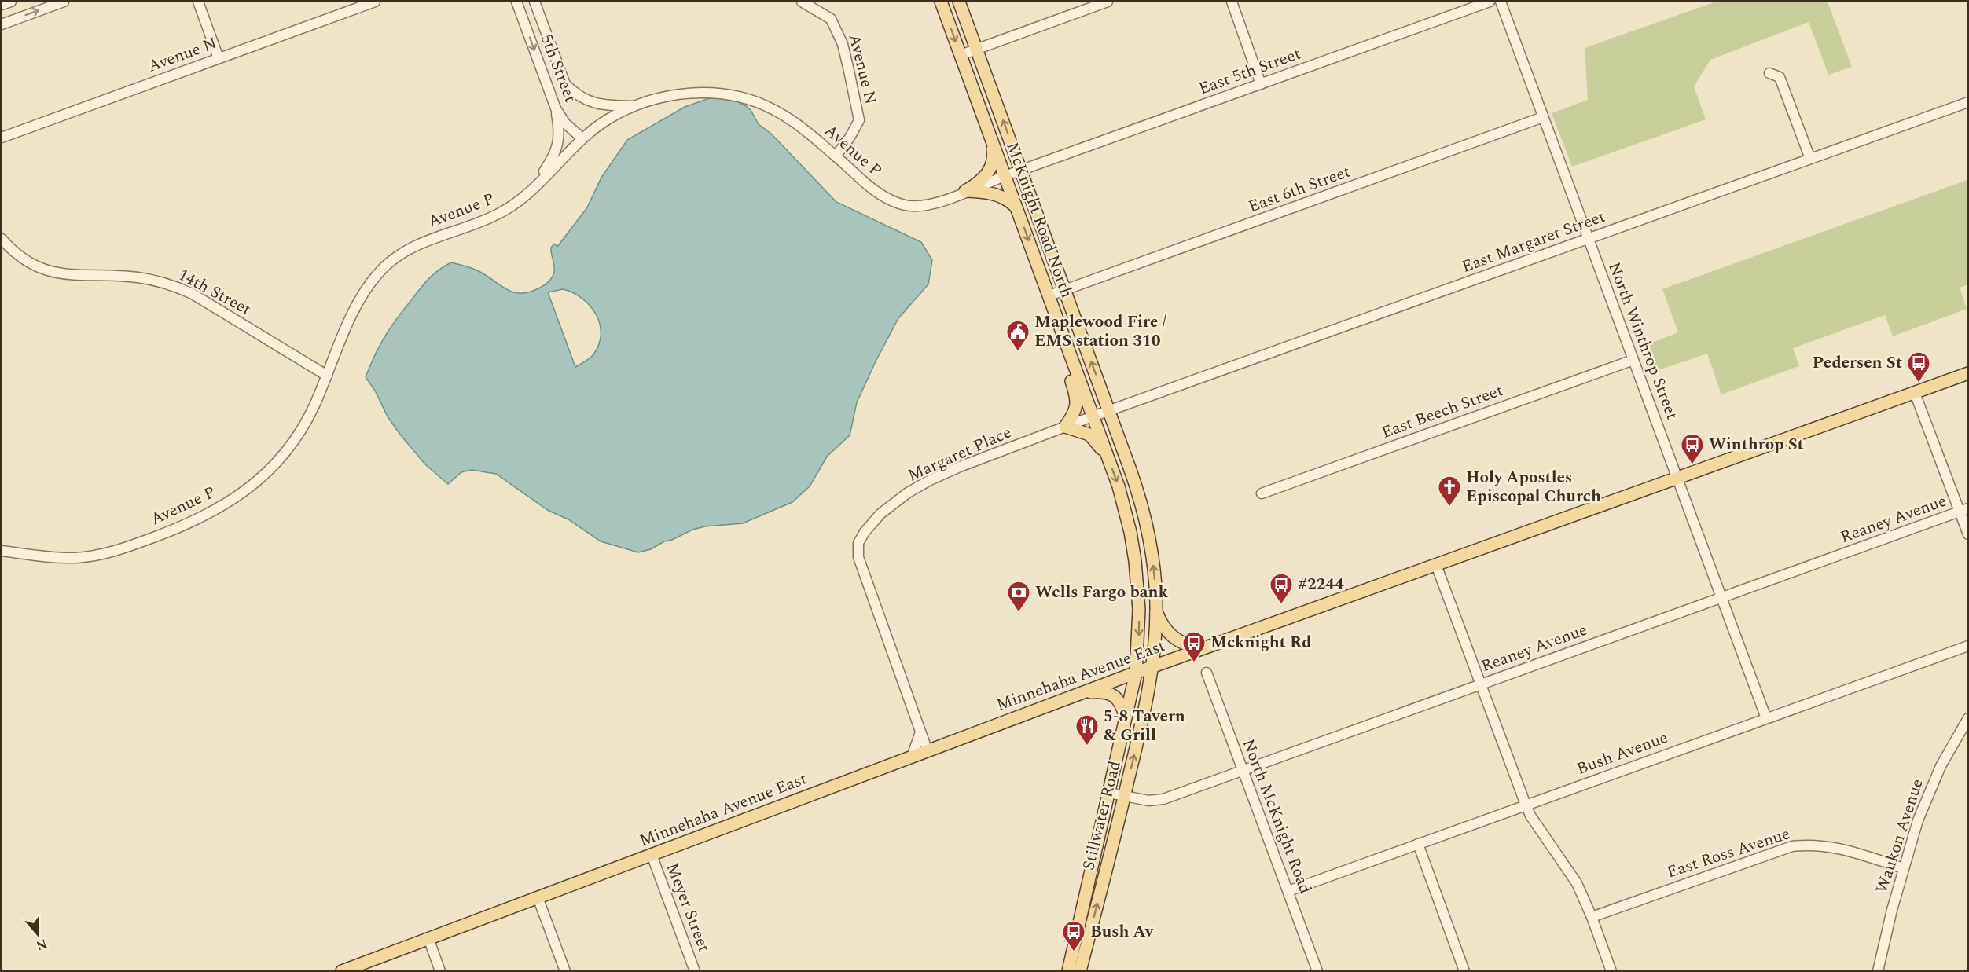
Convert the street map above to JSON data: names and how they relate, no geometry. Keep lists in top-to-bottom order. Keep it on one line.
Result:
{"streets":{"main road":["McKnight Road North","Minnehaha Avenue East","Stillwater Road"],"street":["Avenue N","5th Street","East 5th Street","Avenue P","East 6th Street","East Margaret Street","14th Street","North Winthrop Street","East Beech Street","Margaret Place","Reaney Avenue","Bush Avenue","North McKnight Road","Waukon Avenue","East Ross Avenue","Meyer Street"]},"crossings":[["Avenue N","Avenue P"],["5th Street","Avenue P"],["East 5th Street","Avenue P"],["East 5th Street","McKnight Road North"],["Avenue P","McKnight Road North"],["Avenue P","14th Street"],["East 6th Street","McKnight Road North"],["East 6th Street","North Winthrop Street"],["McKnight Road North","East Margaret Street"],["McKnight Road North","Margaret Place"],["McKnight Road North","Minnehaha Avenue East"],["McKnight Road North","Stillwater Road"],["East Margaret Street","North Winthrop Street"],["East Margaret Street","Margaret Place"],["North Winthrop Street","East Beech Street"],["North Winthrop Street","Reaney Avenue"],["North Winthrop Street","Minnehaha Avenue East"],["North Winthrop Street","Bush Avenue"],["Margaret Place","Minnehaha Avenue East"],["Reaney Avenue","Stillwater Road"],["Reaney Avenue","North McKnight Road"],["Minnehaha Avenue East","Stillwater Road"],["Minnehaha Avenue East","Meyer Street"],["Bush Avenue","North McKnight Road"],["Waukon Avenue","East Ross Avenue"]],"one_way":["5th Street"],"places":{"public building":["Maplewood Fire / EMS station 310"],"bus stop":["Pedersen St","Winthrop St","#2244","Mcknight Rd","Bush Av"],"church":["Holy Apostles Episcopal Church"],"bank":["Wells Fargo bank"],"restaurant":["5-8 Tavern & Grill"]},"north":"bottom"}
